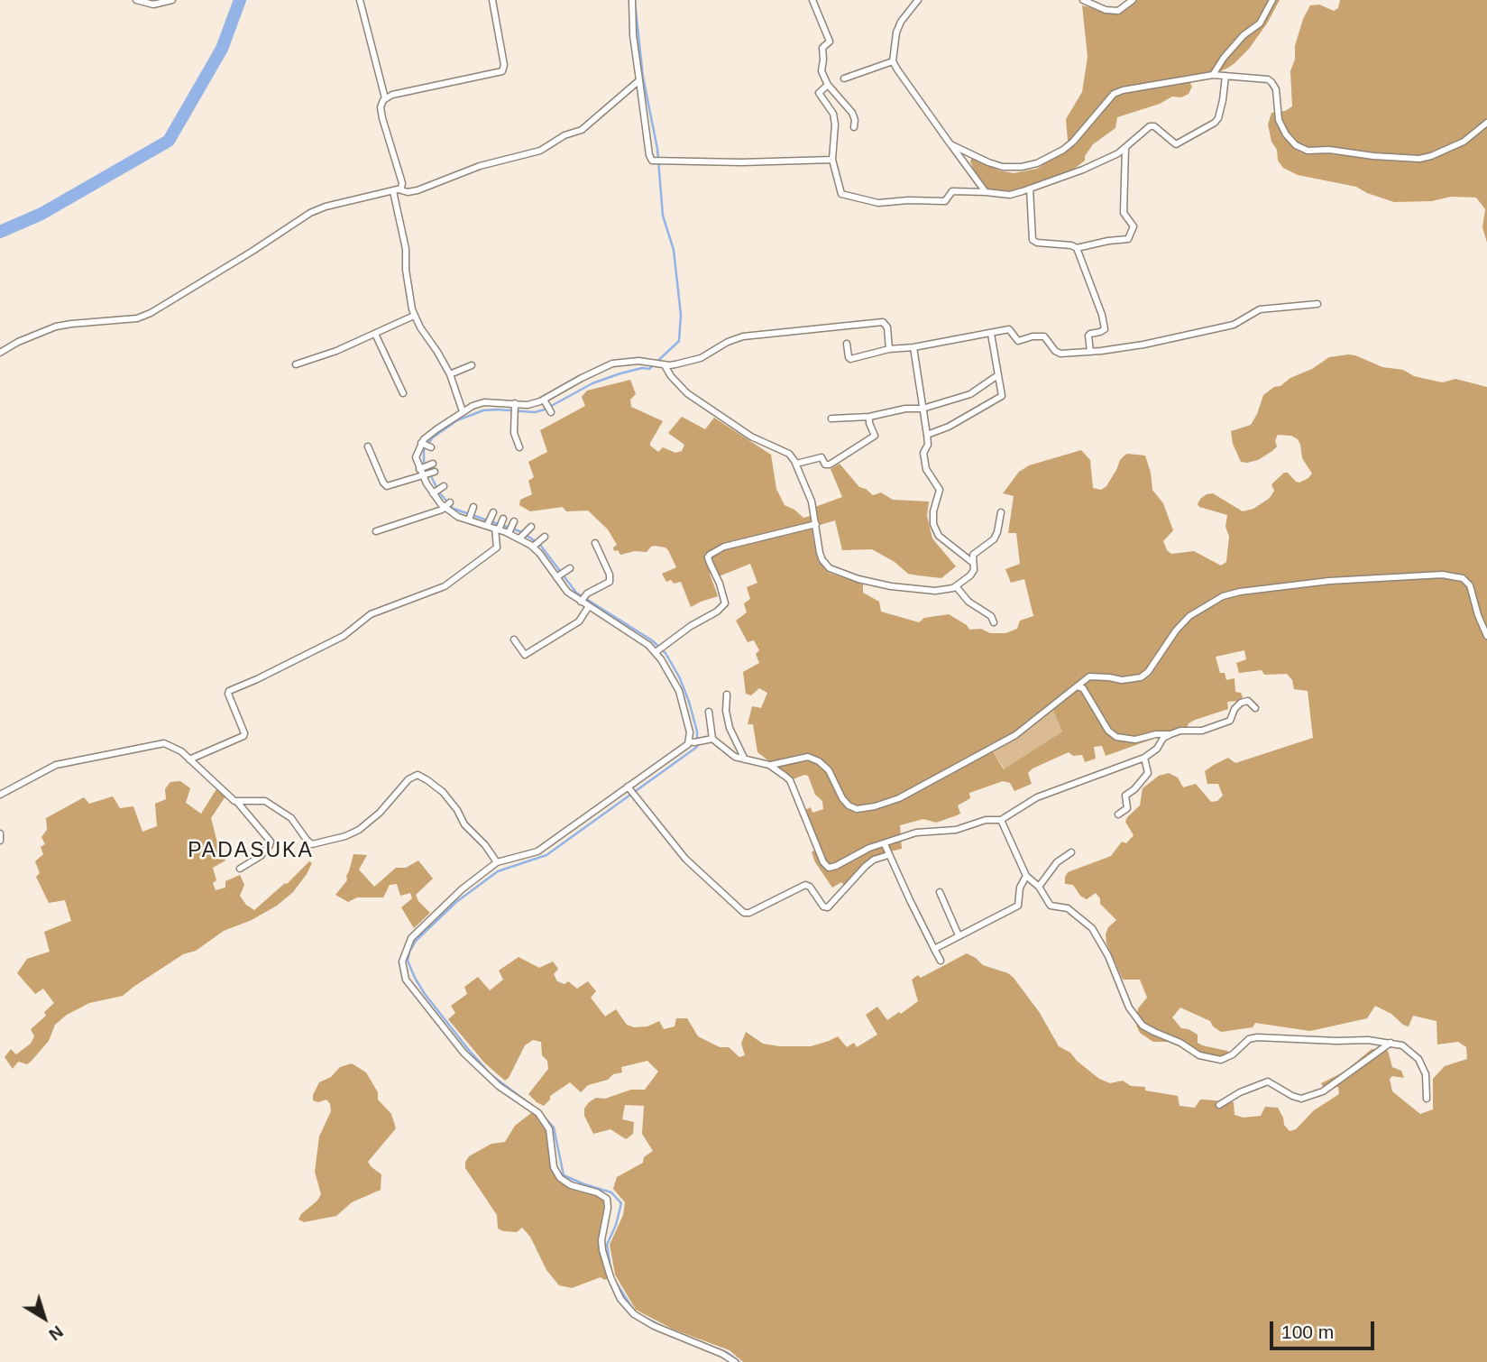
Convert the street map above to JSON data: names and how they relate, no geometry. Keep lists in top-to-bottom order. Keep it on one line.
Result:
{"districts":["PADASUKA"],"scale_bar":"100 m","north":"bottom right"}
